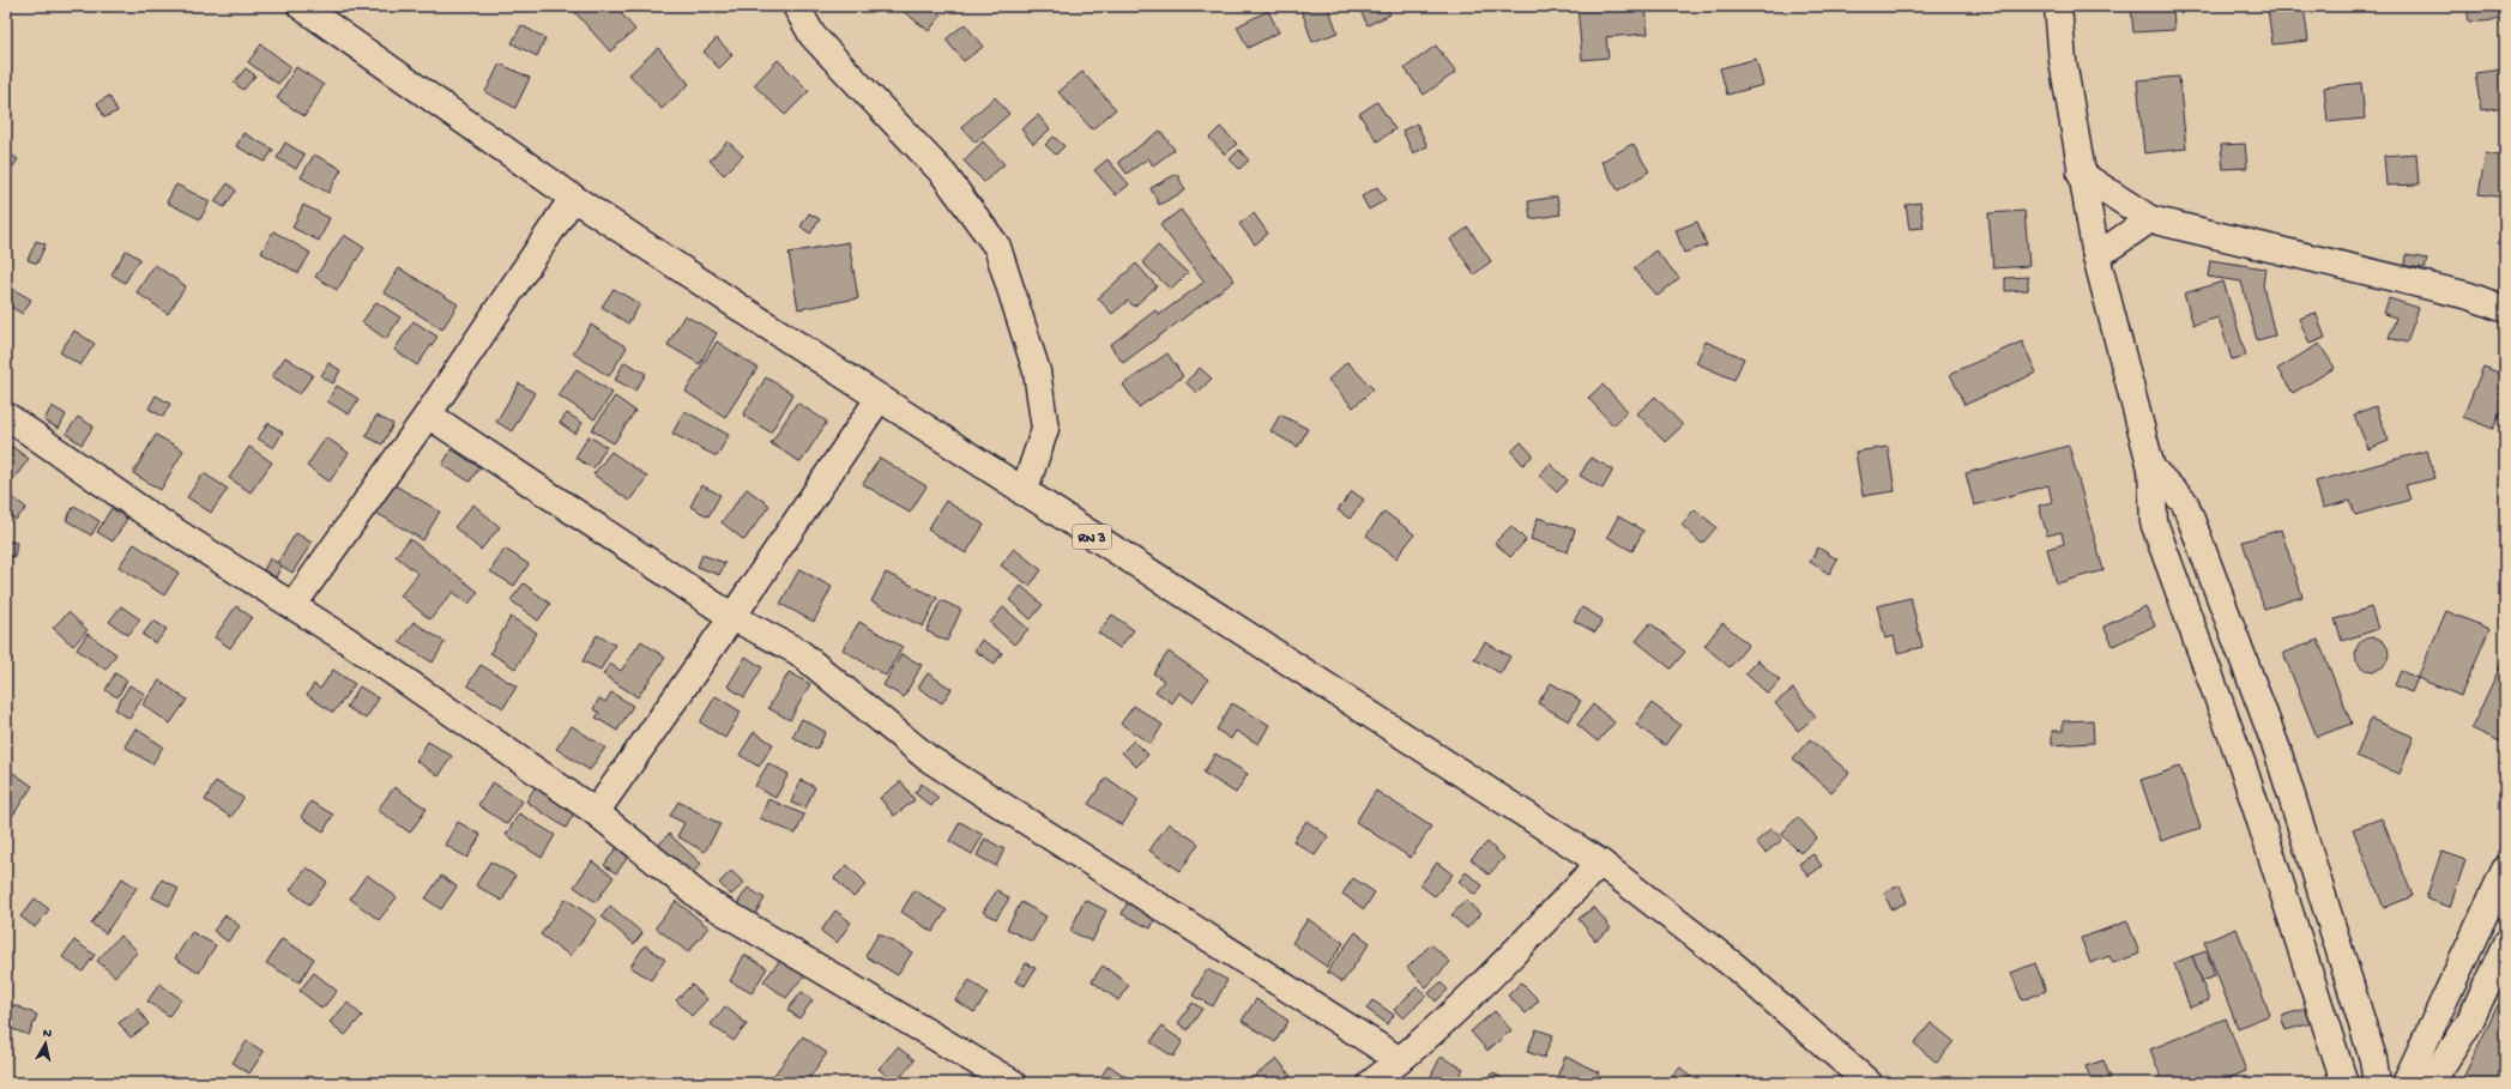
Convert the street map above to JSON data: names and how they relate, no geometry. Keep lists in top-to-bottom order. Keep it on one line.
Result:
{"streets":{"street":["RN 3"]},"north":"top"}
